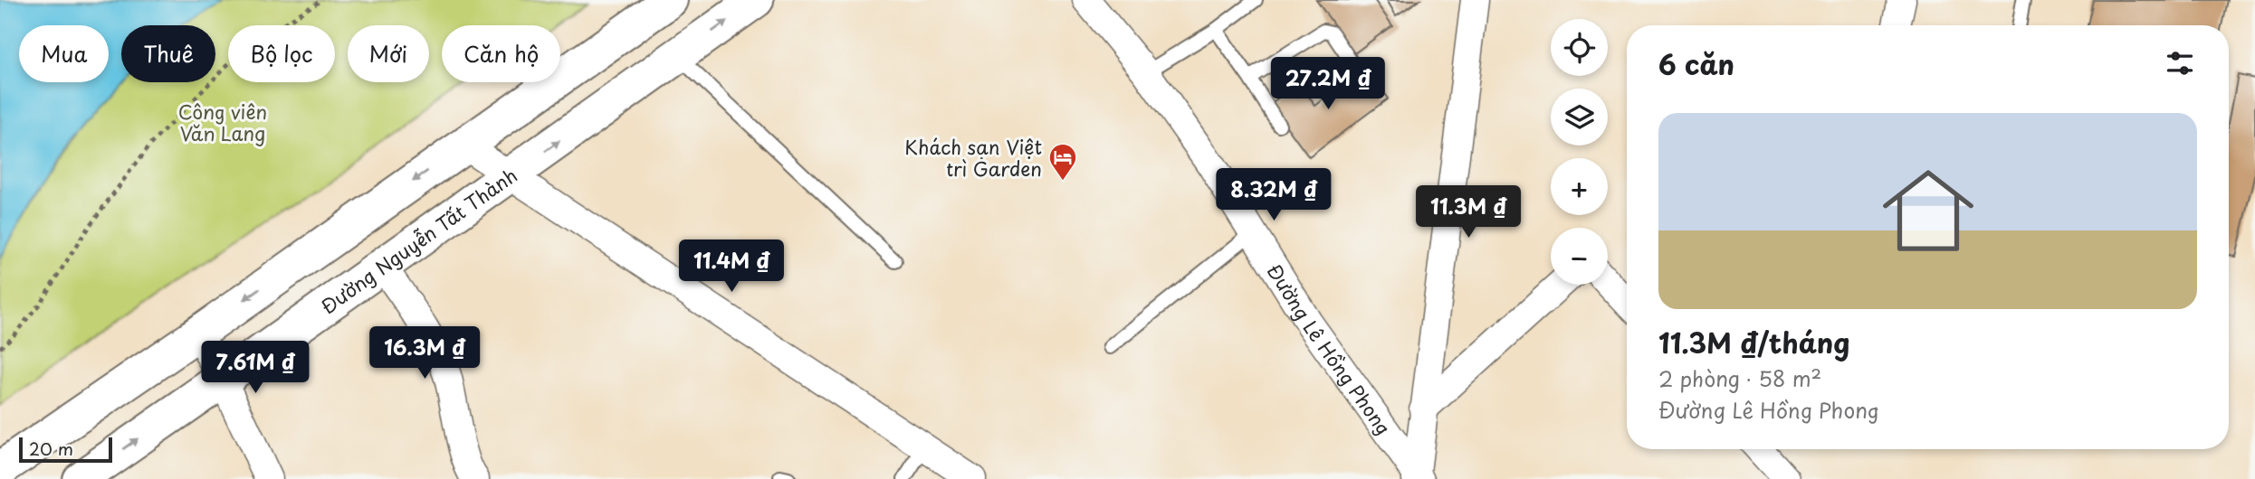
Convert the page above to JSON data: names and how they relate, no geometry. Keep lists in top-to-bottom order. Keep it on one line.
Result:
{"streets":{"main road":["Đường Nguyễn Tất Thành"],"street":["Đường Lê Hồng Phong"]},"parks":["Công viên Văn Lang"],"places":{"hotel":["Khách sạn Việt trì Garden"]},"scale_bar":"20 m","page":{"map_buttons":["+","−"],"chip":["Mua","Thuê","Bộ lọc","Mới","Căn hộ"],"heading":"6 căn","price":["27.2M ₫","8.32M ₫","11.3M ₫","11.4M ₫","16.3M ₫","7.61M ₫"],"list":[{"name":"11.3M ₫/tháng","note":"2 phòng · 58 m² · Đường Lê Hồng Phong"}],"scale":"20 m"}}
